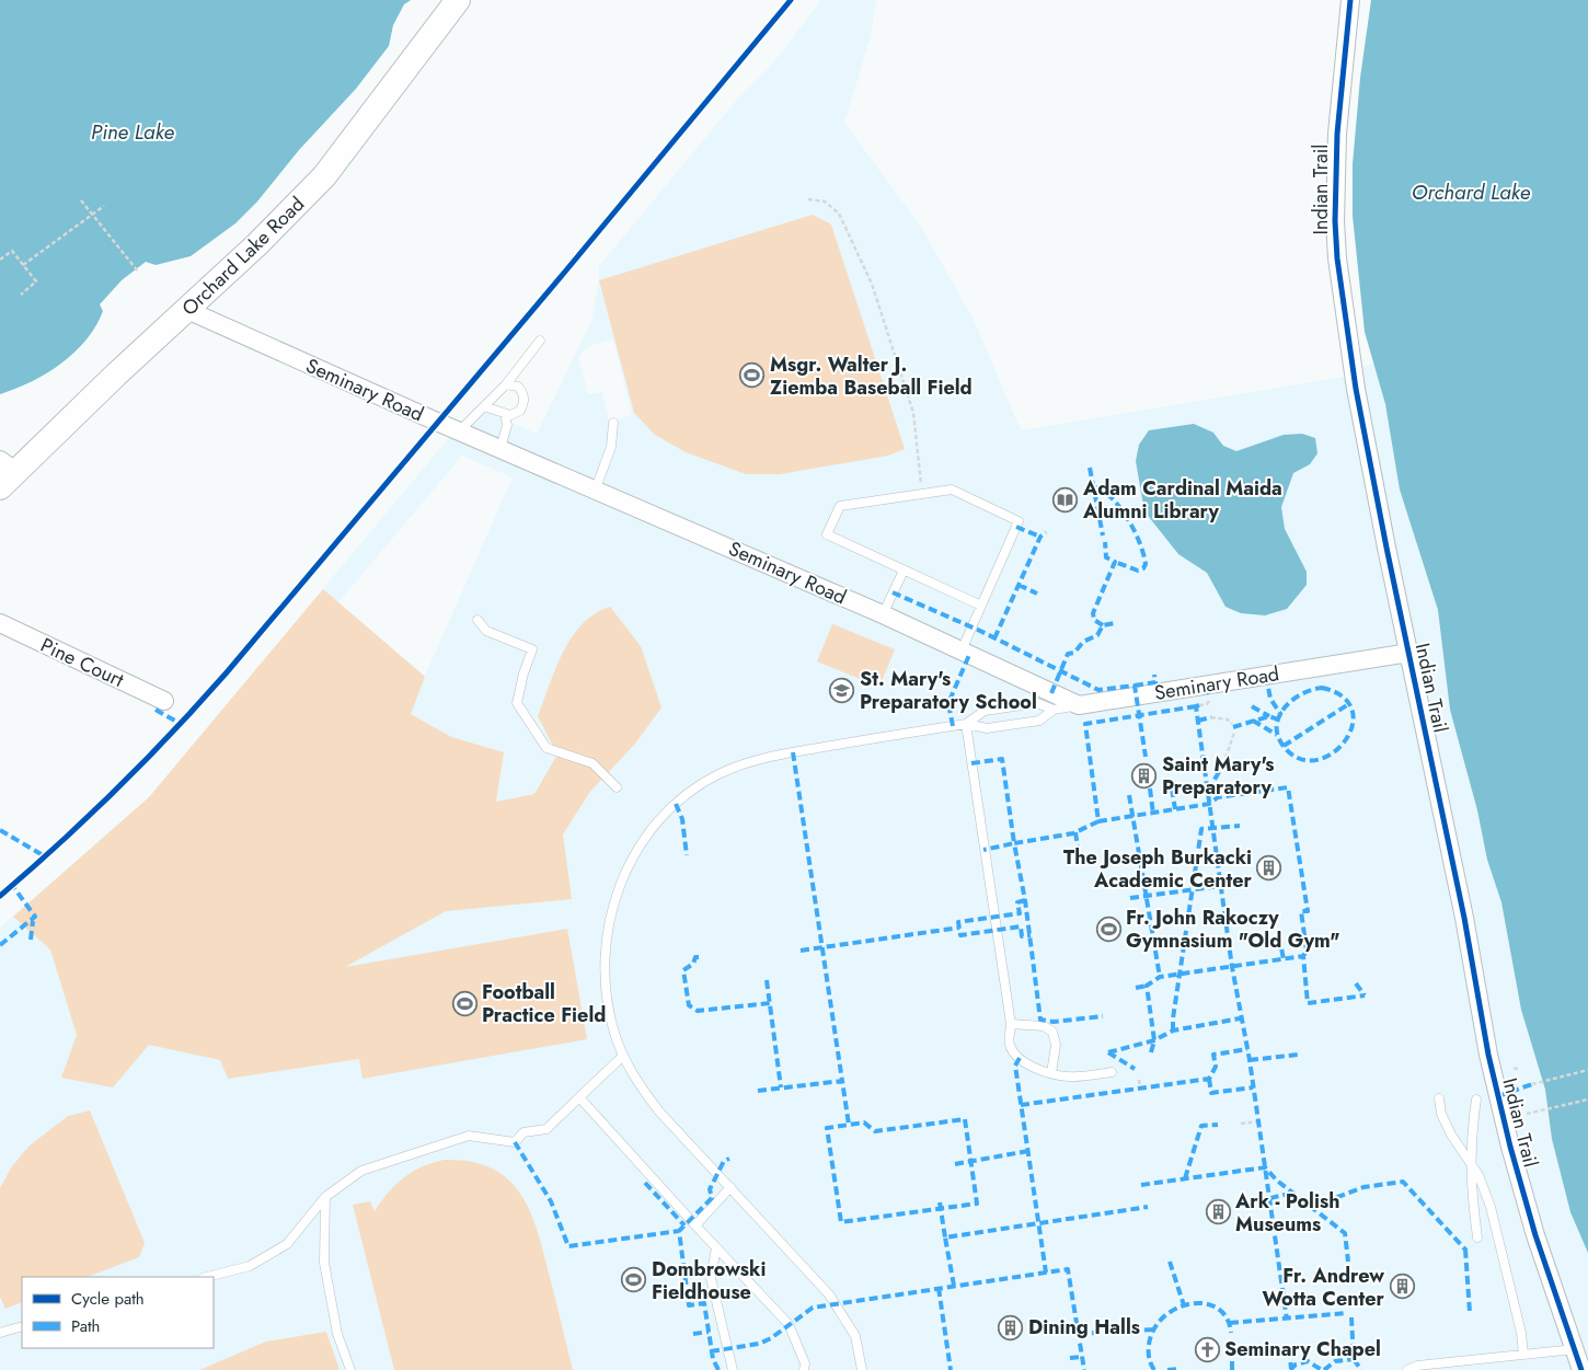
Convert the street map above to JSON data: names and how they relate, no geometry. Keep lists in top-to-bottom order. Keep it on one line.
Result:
{"streets":{"main road":["Orchard Lake Road"],"street":["Indian Trail","Seminary Road","Pine Court"]},"crossings":[["Indian Trail","Seminary Road"],["Orchard Lake Road","Seminary Road"]],"water":["Pine Lake","Orchard Lake"],"places":{"sports":["Msgr. Walter J. Ziemba Baseball Field","Fr. John Rakoczy Gymnasium \"Old Gym\"","Football Practice Field","Dombrowski Fieldhouse"],"library":["Adam Cardinal Maida Alumni Library"],"school or university":["St. Mary's Preparatory School"],"building":["Saint Mary's Preparatory","The Joseph Burkacki Academic Center","Ark - Polish Museums","Fr. Andrew Wotta Center","Dining Halls"],"church":["Seminary Chapel"]},"legend":["Cycle path","Path"]}
